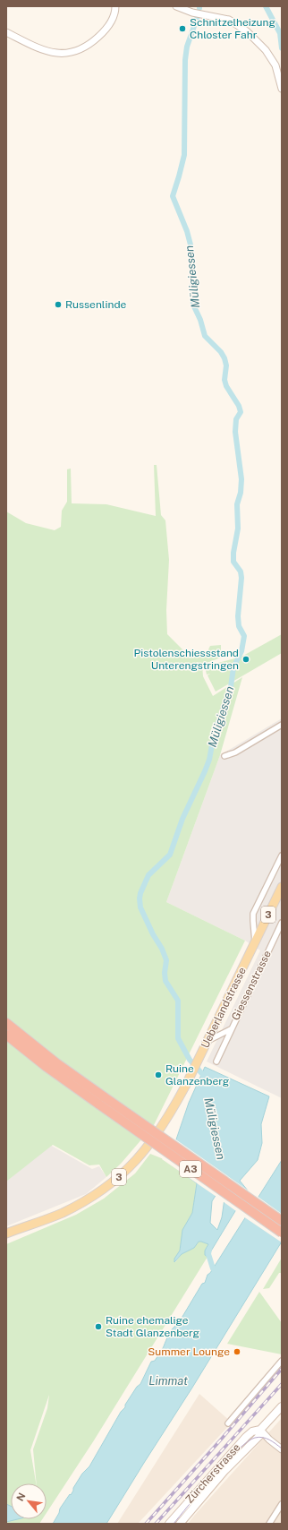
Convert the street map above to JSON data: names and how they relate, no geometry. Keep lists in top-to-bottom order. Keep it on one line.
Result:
{"streets":{"highway":["A3"],"main road":["3","Ueberlandstrasse","Zürcherstrasse"],"street":["Giessenstrasse"]},"crossings":[["Giessenstrasse","Ueberlandstrasse"]],"water":["Müligiessen","Limmat"],"places":["Schnitzelheizung Chloster Fahr","Russenlinde","Pistolenschiessstand Unterengstringen","Ruine Glanzenberg","Ruine ehemalige Stadt Glanzenberg","Summer Lounge"],"north":"top left"}
